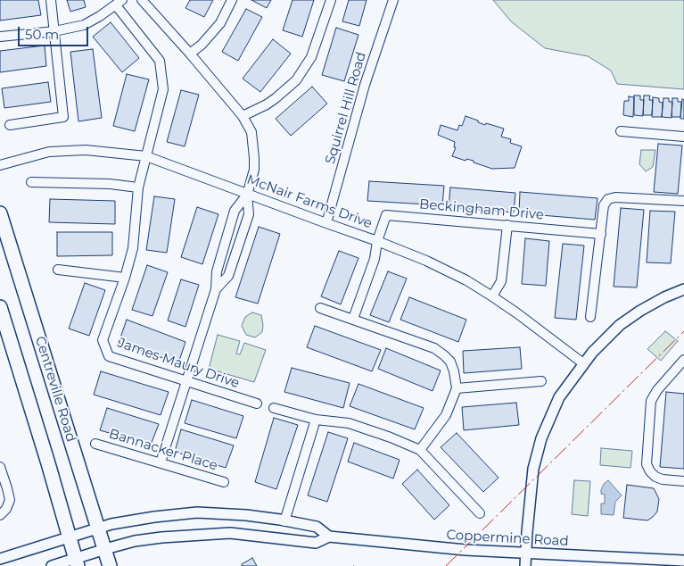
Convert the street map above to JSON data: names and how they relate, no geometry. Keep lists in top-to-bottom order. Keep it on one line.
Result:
{"streets":{"main road":["Centreville Road"],"street":["Squirrel Hill Road","McNair Farms Drive","Beckingham Drive","James Maury Drive","Bannacker Place","Coppermine Road"]},"crossings":[["Squirrel Hill Road","McNair Farms Drive"],["McNair Farms Drive","Beckingham Drive"],["McNair Farms Drive","James Maury Drive"],["Centreville Road","Coppermine Road"]],"scale_bar":"50 m"}
